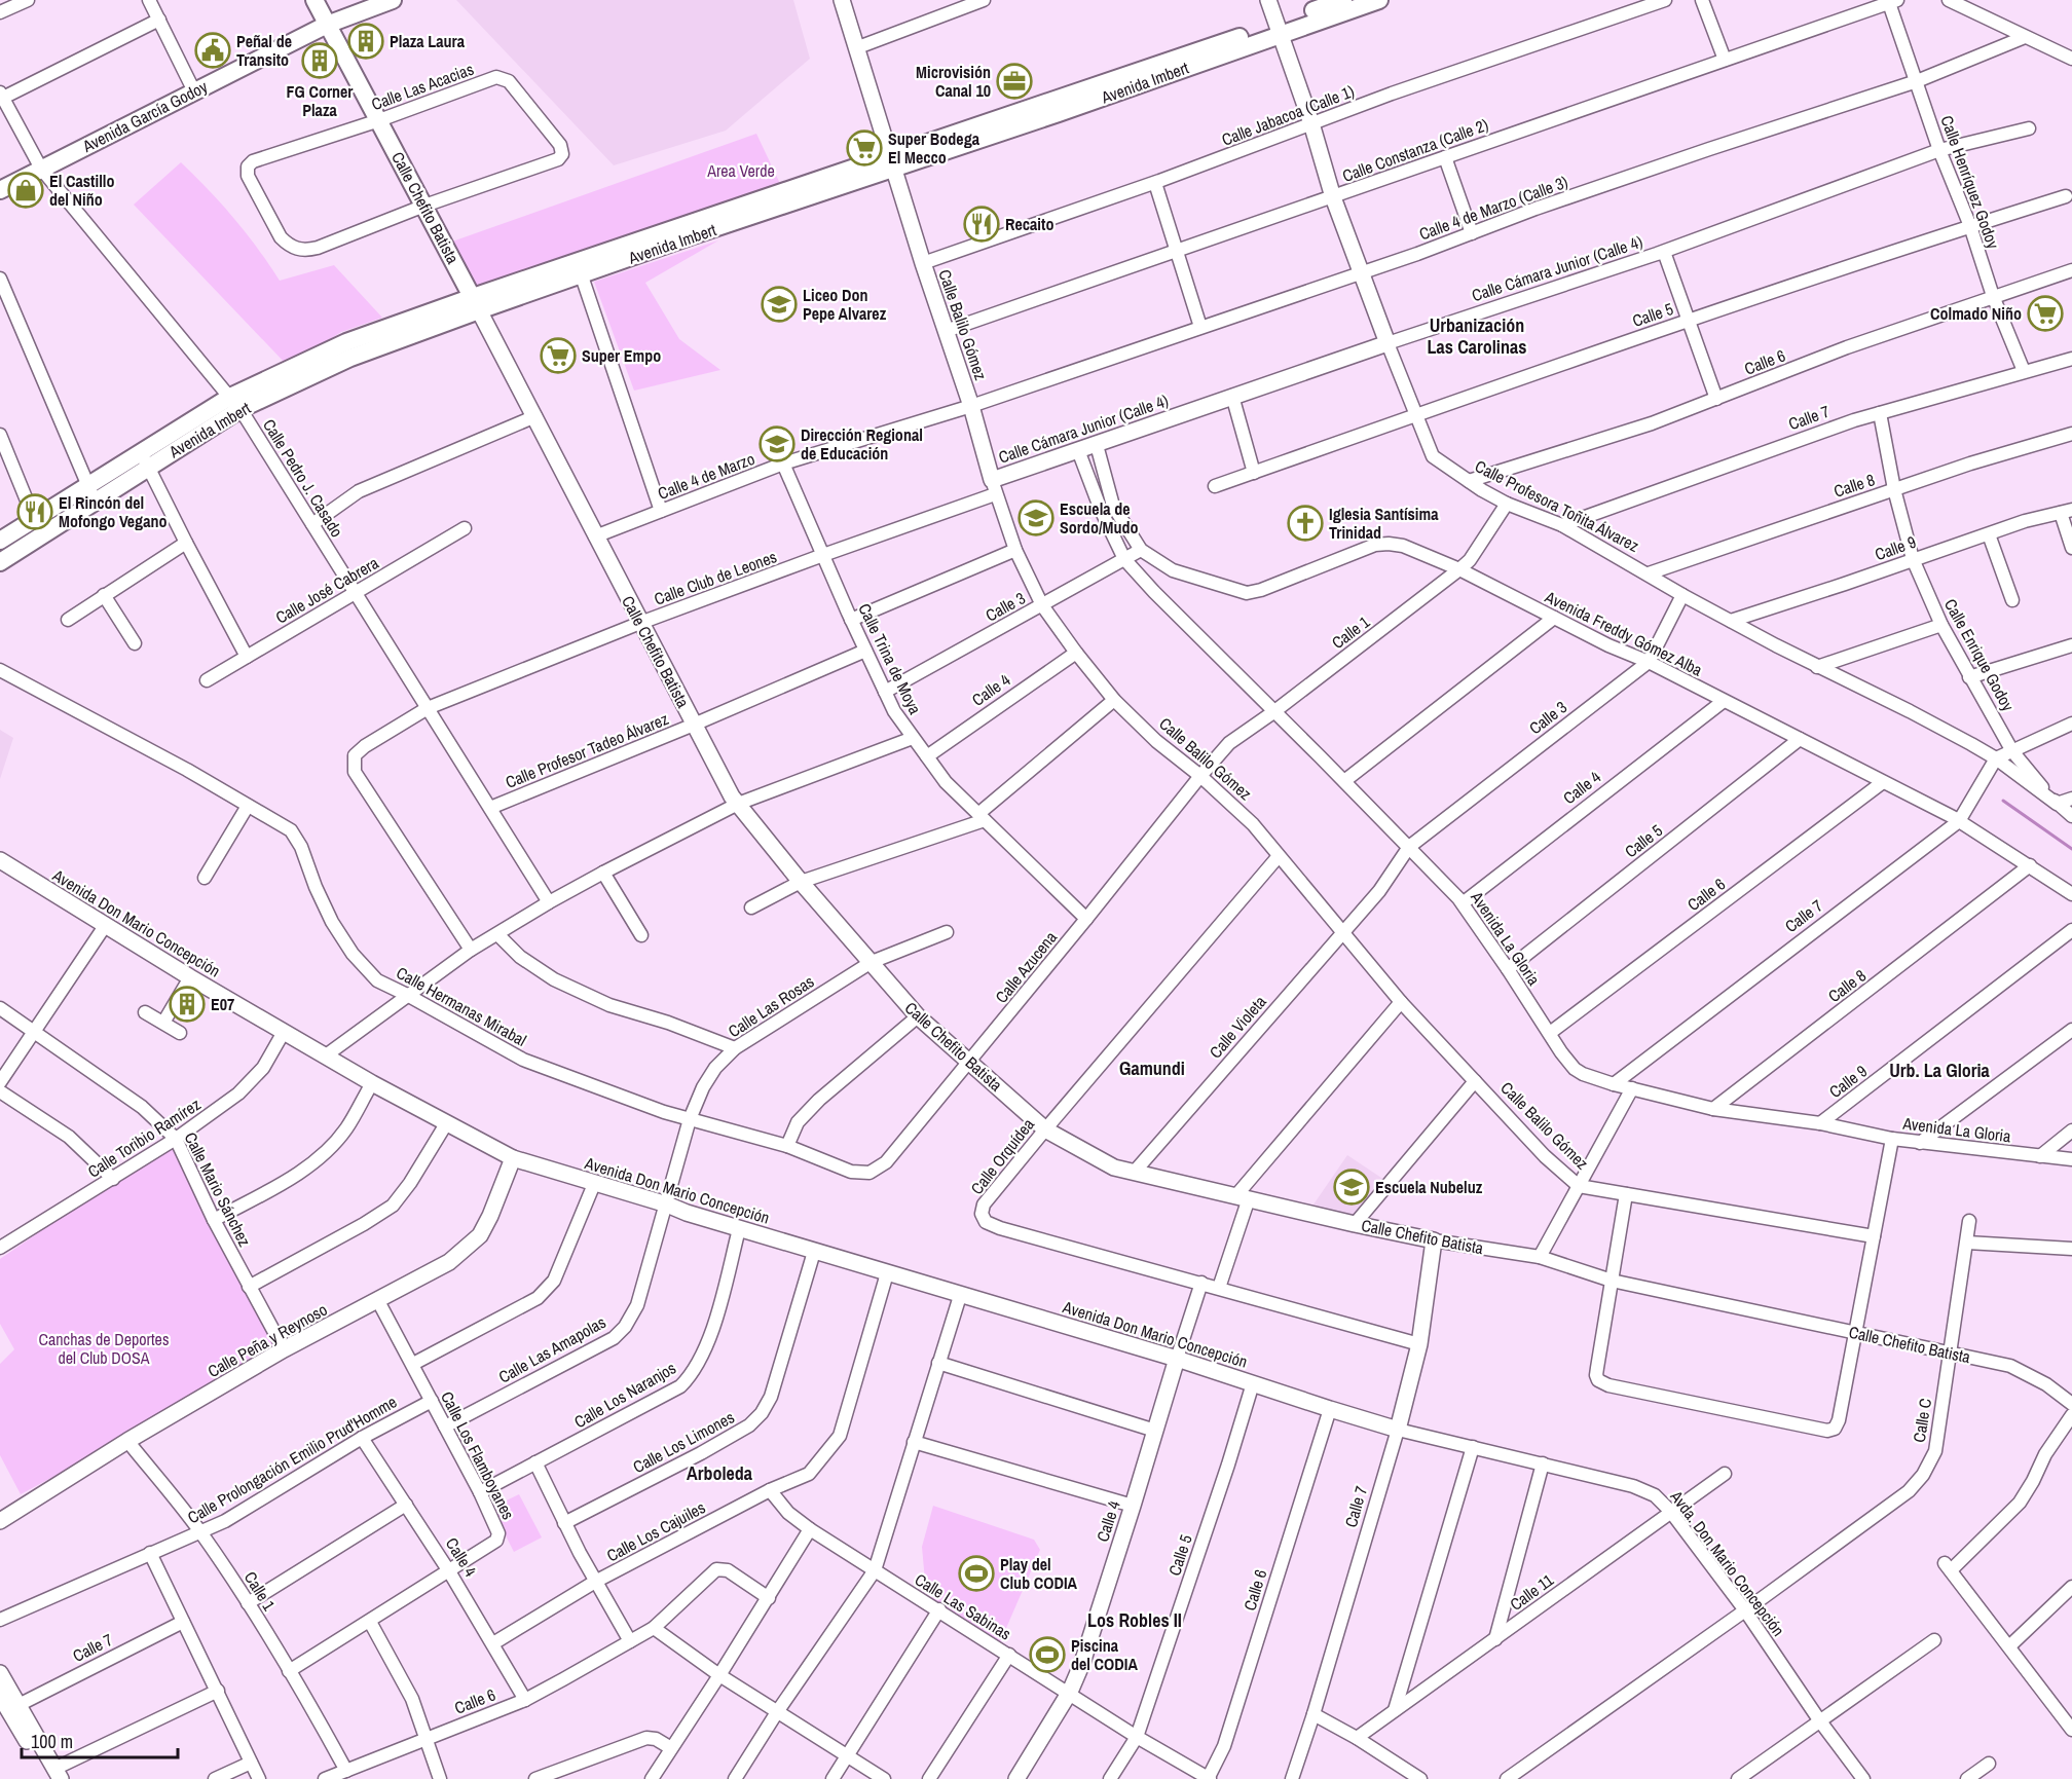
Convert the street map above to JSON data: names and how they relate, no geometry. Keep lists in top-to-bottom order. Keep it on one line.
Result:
{"streets":{"main road":["Avenida Imbert","Avenida García Godoy","Calle Chefito Batista"],"street":["Calle Las Acacias","Calle Jabacoa (Calle 1)","Calle Constanza (Calle 2)","Calle Henríquez Godoy","Calle 4 de Marzo (Calle 3)","Calle Cámara Junior (Calle 4)","Calle 5","Calle Balilo Gómez","Calle 6","Calle 7","Calle 4 de Marzo","Calle Pedro J. Casado","Calle 8","Calle Profesora Toñita Álvarez","Calle 9","Calle Club de Leones","Calle José Cabrera","Calle 3","Calle 1","Avenida Freddy Gómez Alba","Calle Enrique Godoy","Calle Trina de Moya","Calle 4","Calle Profesor Tadeo Álvarez","Avenida Don Mario Concepción","Avenida La Gloria","Calle Azucena","Calle Hermanas Mirabal","Calle Las Rosas","Calle Violeta","Calle Toribio Ramírez","Calle Orquídea","Calle Mario Sánchez","Calle Peña y Reynoso","Calle Las Amapolas","Calle Los Naranjos","Calle C","Calle Los Limones","Calle Los Flamboyanes","Calle Prolongación Emilio Prud'Homme","Calle Los Cajuiles","Avda. Don Mario Concepción","Calle 11","Calle Las Sabinas"]},"crossings":[["Avenida Imbert","Calle Chefito Batista"],["Avenida Imbert","Calle Balilo Gómez"],["Avenida Imbert","Calle Pedro J. Casado"],["Avenida Imbert","Calle Profesora Toñita Álvarez"],["Calle Las Acacias","Calle Chefito Batista"],["Calle Jabacoa (Calle 1)","Calle Balilo Gómez"],["Calle Jabacoa (Calle 1)","Calle Profesora Toñita Álvarez"],["Avenida García Godoy","Calle Chefito Batista"],["Avenida García Godoy","Calle Pedro J. Casado"],["Calle Constanza (Calle 2)","Calle Henríquez Godoy"],["Calle Constanza (Calle 2)","Calle Balilo Gómez"],["Calle Constanza (Calle 2)","Calle Profesora Toñita Álvarez"],["Calle Henríquez Godoy","Calle 4 de Marzo (Calle 3)"],["Calle Henríquez Godoy","Calle Cámara Junior (Calle 4)"],["Calle Henríquez Godoy","Calle 5"],["Calle Henríquez Godoy","Calle 6"],["Calle Henríquez Godoy","Calle 7"],["Calle Chefito Batista","Calle 7"],["Calle Chefito Batista","Calle 4 de Marzo"],["Calle Chefito Batista","Calle Club de Leones"],["Calle Chefito Batista","Calle Profesor Tadeo Álvarez"],["Calle Chefito Batista","Calle Azucena"],["Calle Chefito Batista","Calle Las Rosas"],["Calle Chefito Batista","Calle Violeta"],["Calle Chefito Batista","Calle Orquídea"],["Calle Chefito Batista","Calle C"],["Calle 4 de Marzo (Calle 3)","Calle Balilo Gómez"],["Calle 4 de Marzo (Calle 3)","Calle 4 de Marzo"],["Calle 4 de Marzo (Calle 3)","Calle Profesora Toñita Álvarez"],["Calle Cámara Junior (Calle 4)","Calle Balilo Gómez"],["Calle Cámara Junior (Calle 4)","Calle Profesora Toñita Álvarez"],["Calle Cámara Junior (Calle 4)","Calle Club de Leones"],["Calle Cámara Junior (Calle 4)","Avenida La Gloria"],["Calle 5","Calle Profesora Toñita Álvarez"],["Calle 5","Avenida Freddy Gómez Alba"],["Calle 5","Avenida Don Mario Concepción"],["Calle 5","Avenida La Gloria"],["Calle 5","Calle Las Sabinas"],["Calle Balilo Gómez","Calle 4 de Marzo"],["Calle Balilo Gómez","Calle Club de Leones"],["Calle Balilo Gómez","Calle 3"],["Calle Balilo Gómez","Calle 1"],["Calle Balilo Gómez","Calle 4"],["Calle Balilo Gómez","Calle Azucena"],["Calle Balilo Gómez","Calle Violeta"],["Calle Balilo Gómez","Calle Orquídea"],["Calle 6","Calle Profesora Toñita Álvarez"],["Calle 6","Calle 1"],["Calle 6","Avenida Freddy Gómez Alba"],["Calle 6","Calle 4"],["Calle 6","Avenida Don Mario Concepción"],["Calle 6","Avenida La Gloria"],["Calle 6","Calle Las Sabinas"],["Calle 7","Calle Profesora Toñita Álvarez"],["Calle 7","Avenida Freddy Gómez Alba"],["Calle 7","Calle Enrique Godoy"],["Calle 7","Avenida Don Mario Concepción"],["Calle 7","Avenida La Gloria"],["Calle 7","Calle Orquídea"],["Calle 7","Avda. Don Mario Concepción"],["Calle 4 de Marzo","Calle Trina de Moya"],["Calle Pedro J. Casado","Calle Club de Leones"],["Calle Pedro J. Casado","Calle José Cabrera"],["Calle Pedro J. Casado","Calle Profesor Tadeo Álvarez"],["Calle 8","Calle Profesora Toñita Álvarez"],["Calle 8","Avenida Freddy Gómez Alba"],["Calle 8","Calle Enrique Godoy"],["Calle 8","Avenida La Gloria"],["Calle Profesora Toñita Álvarez","Calle 9"],["Calle Profesora Toñita Álvarez","Calle 3"],["Calle Profesora Toñita Álvarez","Calle 1"],["Calle Profesora Toñita Álvarez","Calle Enrique Godoy"],["Calle 9","Calle Enrique Godoy"],["Calle 9","Avenida La Gloria"],["Calle Club de Leones","Calle Trina de Moya"],["Calle 3","Avenida Freddy Gómez Alba"],["Calle 3","Calle Trina de Moya"],["Calle 3","Avenida La Gloria"],["Calle 3","Calle Violeta"],["Calle 1","Avenida Freddy Gómez Alba"],["Calle 1","Avenida La Gloria"],["Calle 1","Calle Azucena"],["Calle 1","Calle Peña y Reynoso"],["Calle 1","Calle Los Flamboyanes"],["Calle 1","Calle Prolongación Emilio Prud'Homme"],["Avenida Freddy Gómez Alba","Calle 4"],["Calle Trina de Moya","Calle 4"],["Calle Trina de Moya","Calle Profesor Tadeo Álvarez"],["Calle Trina de Moya","Calle Azucena"],["Calle 4","Avenida Don Mario Concepción"],["Calle 4","Avenida La Gloria"],["Calle 4","Calle Los Flamboyanes"],["Calle 4","Calle Prolongación Emilio Prud'Homme"],["Calle 4","Calle Los Cajuiles"],["Calle 4","Calle Las Sabinas"],["Avenida Don Mario Concepción","Calle Las Rosas"],["Avenida Don Mario Concepción","Calle Toribio Ramírez"],["Avenida Don Mario Concepción","Calle Peña y Reynoso"],["Avenida Don Mario Concepción","Calle Las Amapolas"],["Avenida Don Mario Concepción","Calle Los Naranjos"],["Avenida Don Mario Concepción","Calle Los Limones"],["Avenida Don Mario Concepción","Calle Los Cajuiles"],["Avenida Don Mario Concepción","Avda. Don Mario Concepción"],["Calle Azucena","Calle Hermanas Mirabal"],["Calle Hermanas Mirabal","Calle Las Rosas"],["Calle Las Rosas","Calle Las Amapolas"],["Calle Toribio Ramírez","Calle Mario Sánchez"],["Calle Mario Sánchez","Calle Peña y Reynoso"],["Calle Peña y Reynoso","Calle Los Flamboyanes"],["Calle Las Amapolas","Calle Los Flamboyanes"],["Calle Los Naranjos","Calle Los Flamboyanes"],["Calle C","Avda. Don Mario Concepción"],["Calle Los Flamboyanes","Calle Prolongación Emilio Prud'Homme"],["Calle Los Cajuiles","Calle Las Sabinas"],["Avda. Don Mario Concepción","Calle 11"]],"districts":["Urbanización Las Carolinas","Gamundi","Urb. La Gloria","Arboleda","Los Robles II"],"parks":["Area Verde","Canchas de Deportes del Club DOSA"],"places":{"building":["Plaza Laura","FG Corner Plaza","E07"],"public building":["Peñal de Transito"],"office":["Microvisión Canal 10"],"supermarket":["Super Bodega El Mecco","Colmado Niño","Super Empo"],"shop":["El Castillo del Niño"],"restaurant":["Recaito","El Rincón del Mofongo Vegano"],"school or university":["Liceo Don Pepe Alvarez","Dirección Regional de Educación","Escuela de Sordo/Mudo","Escuela Nubeluz"],"church":["Iglesia Santísima Trinidad"],"sports":["Play del Club CODIA","Piscina del CODIA"]},"scale_bar":"100 m"}
